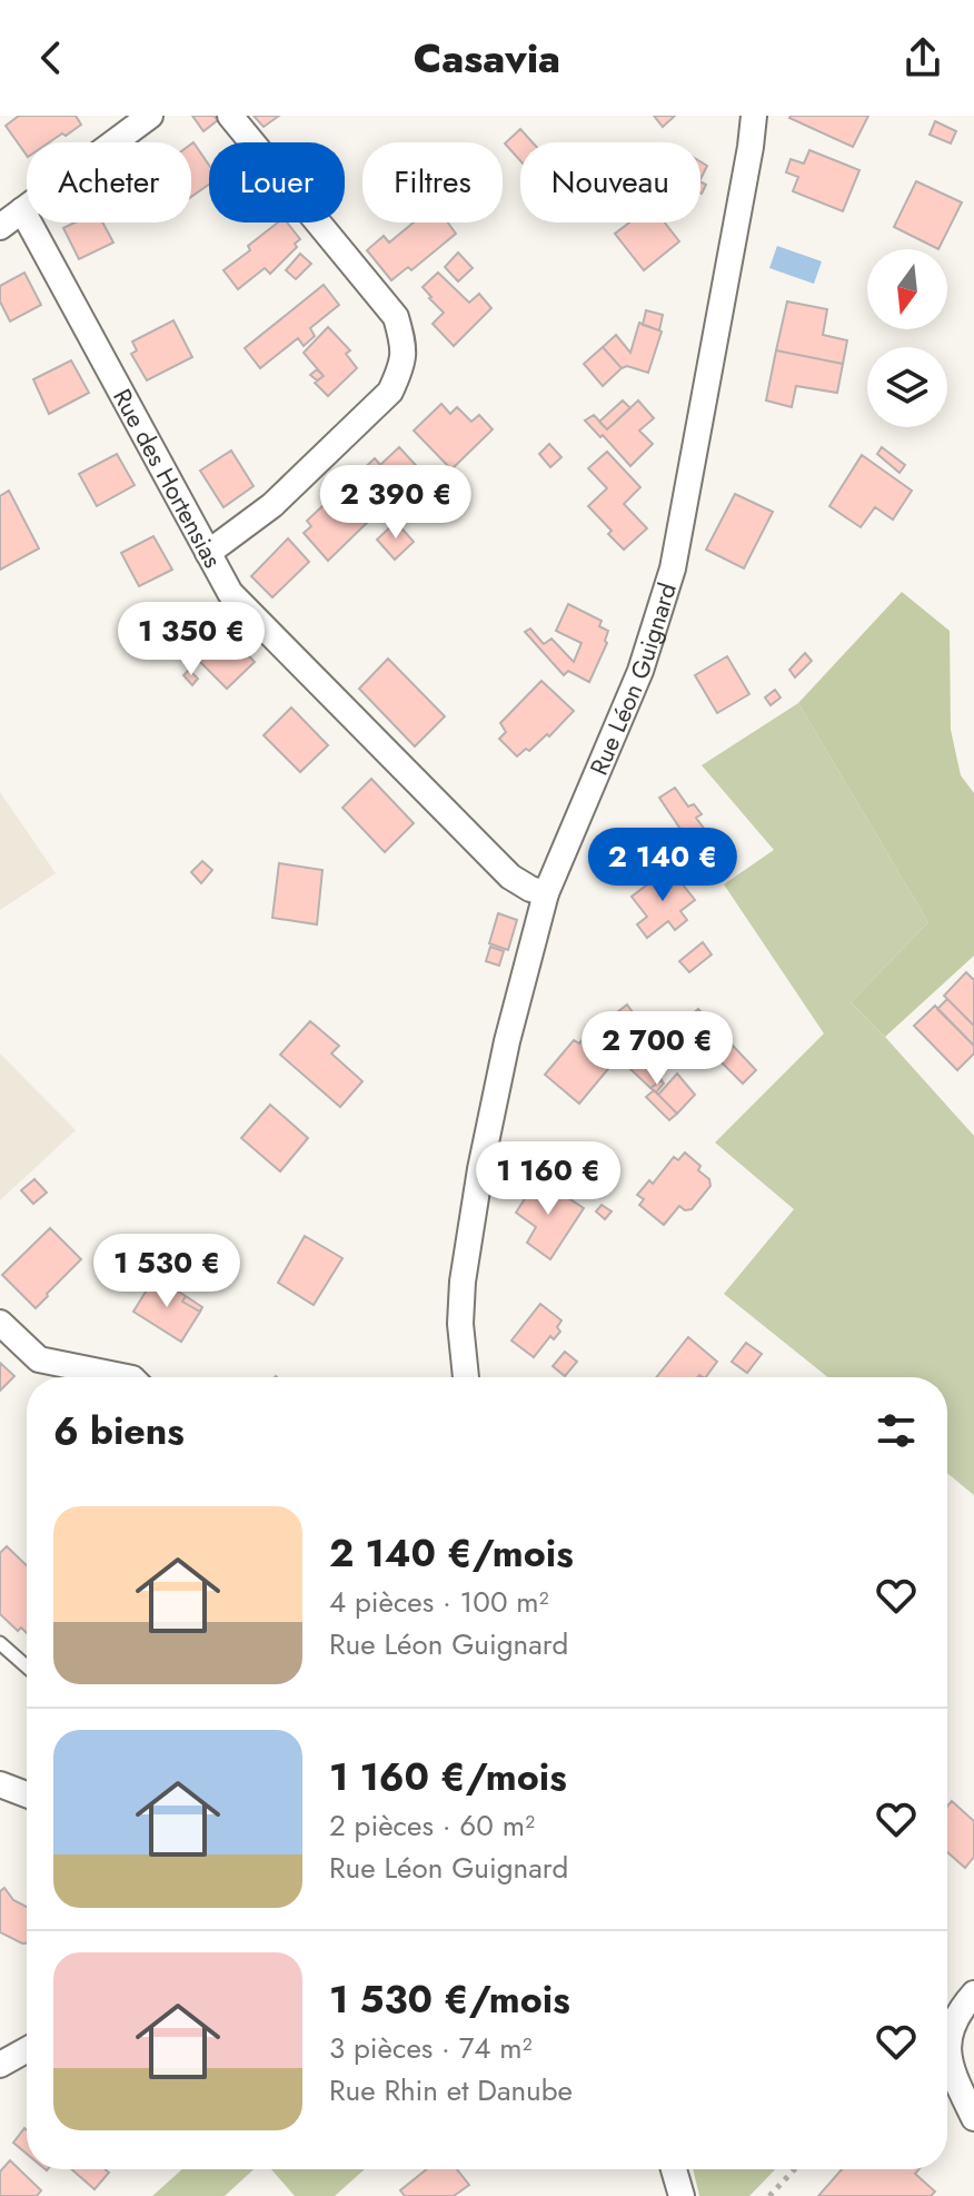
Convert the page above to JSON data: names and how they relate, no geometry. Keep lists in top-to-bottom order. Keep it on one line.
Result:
{"streets":{"street":["Rue des Hortensias","Rue Léon Guignard"]},"crossings":[["Rue des Hortensias","Rue Léon Guignard"]],"north":"bottom","page":{"header":"Casavia","chip":["Acheter","Louer","Filtres","Nouveau"],"price":["2 390 €","1 350 €","2 140 €","2 700 €","1 160 €","1 530 €"],"heading":"6 biens","list":[{"name":"2 140 €/mois","note":"4 pièces · 100 m² · Rue Léon Guignard"},{"name":"1 160 €/mois","note":"2 pièces · 60 m² · Rue Léon Guignard"},{"name":"1 530 €/mois","note":"3 pièces · 74 m² · Rue Rhin et Danube"}]}}
